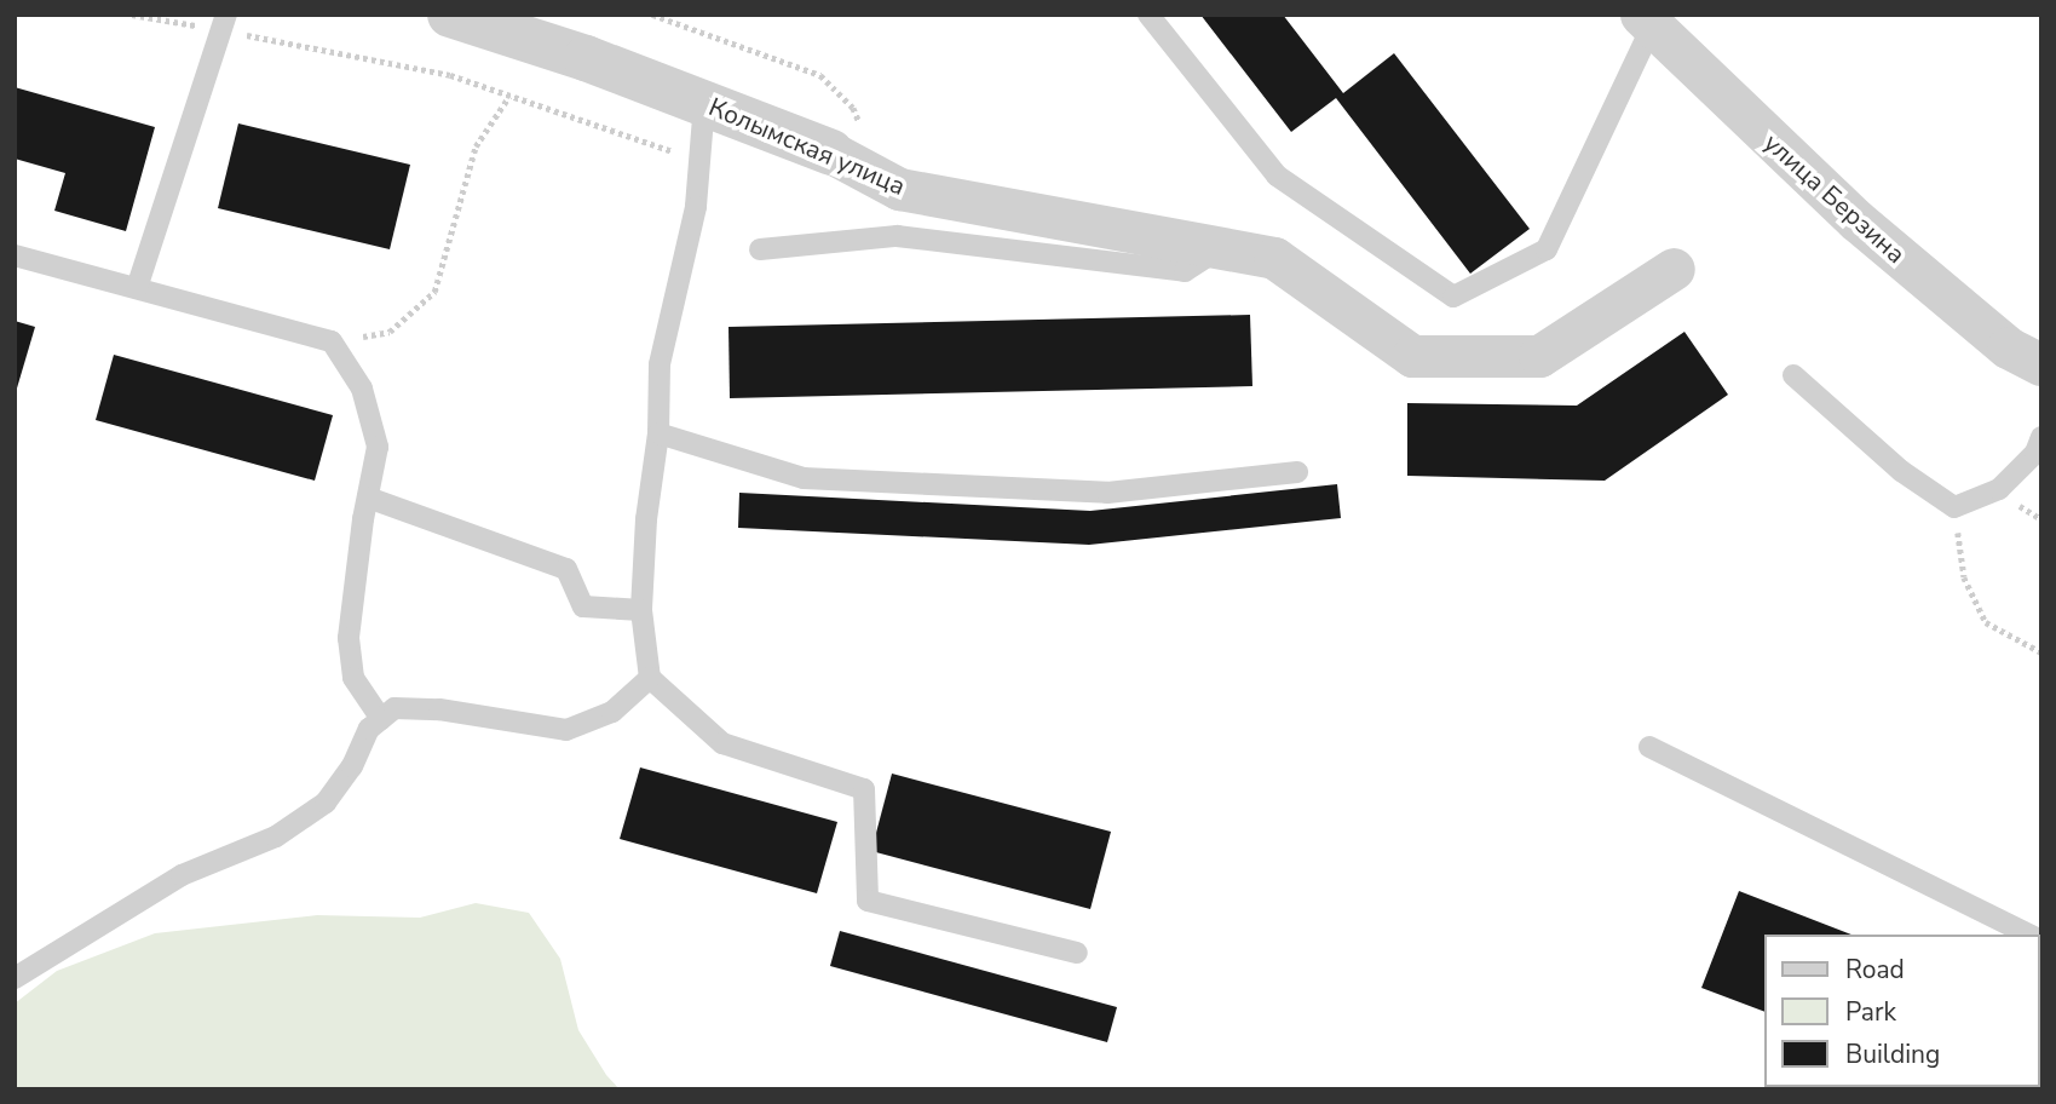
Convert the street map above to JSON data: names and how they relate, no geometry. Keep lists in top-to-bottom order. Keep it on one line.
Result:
{"streets":{"street":["Колымская улица","улица Берзина"]},"legend":["Road","Park","Building"]}
